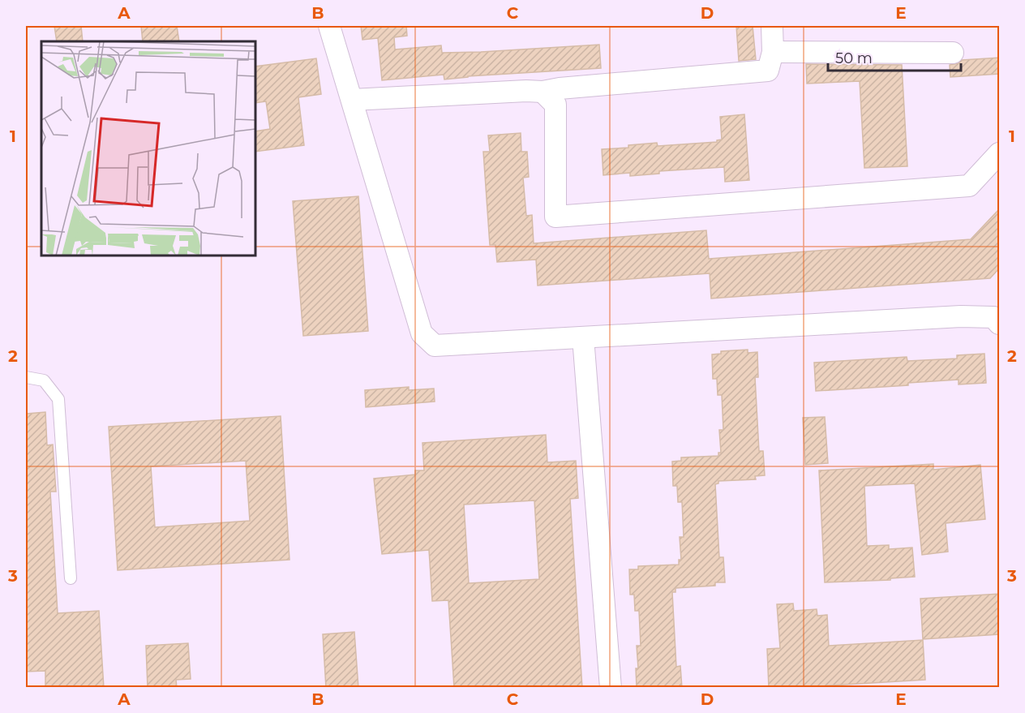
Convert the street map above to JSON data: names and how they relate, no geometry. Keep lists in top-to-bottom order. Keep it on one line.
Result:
{"scale_bar":"50 m","grid":{"columns":["A","B","C","D","E"],"rows":["1","2","3"]}}
